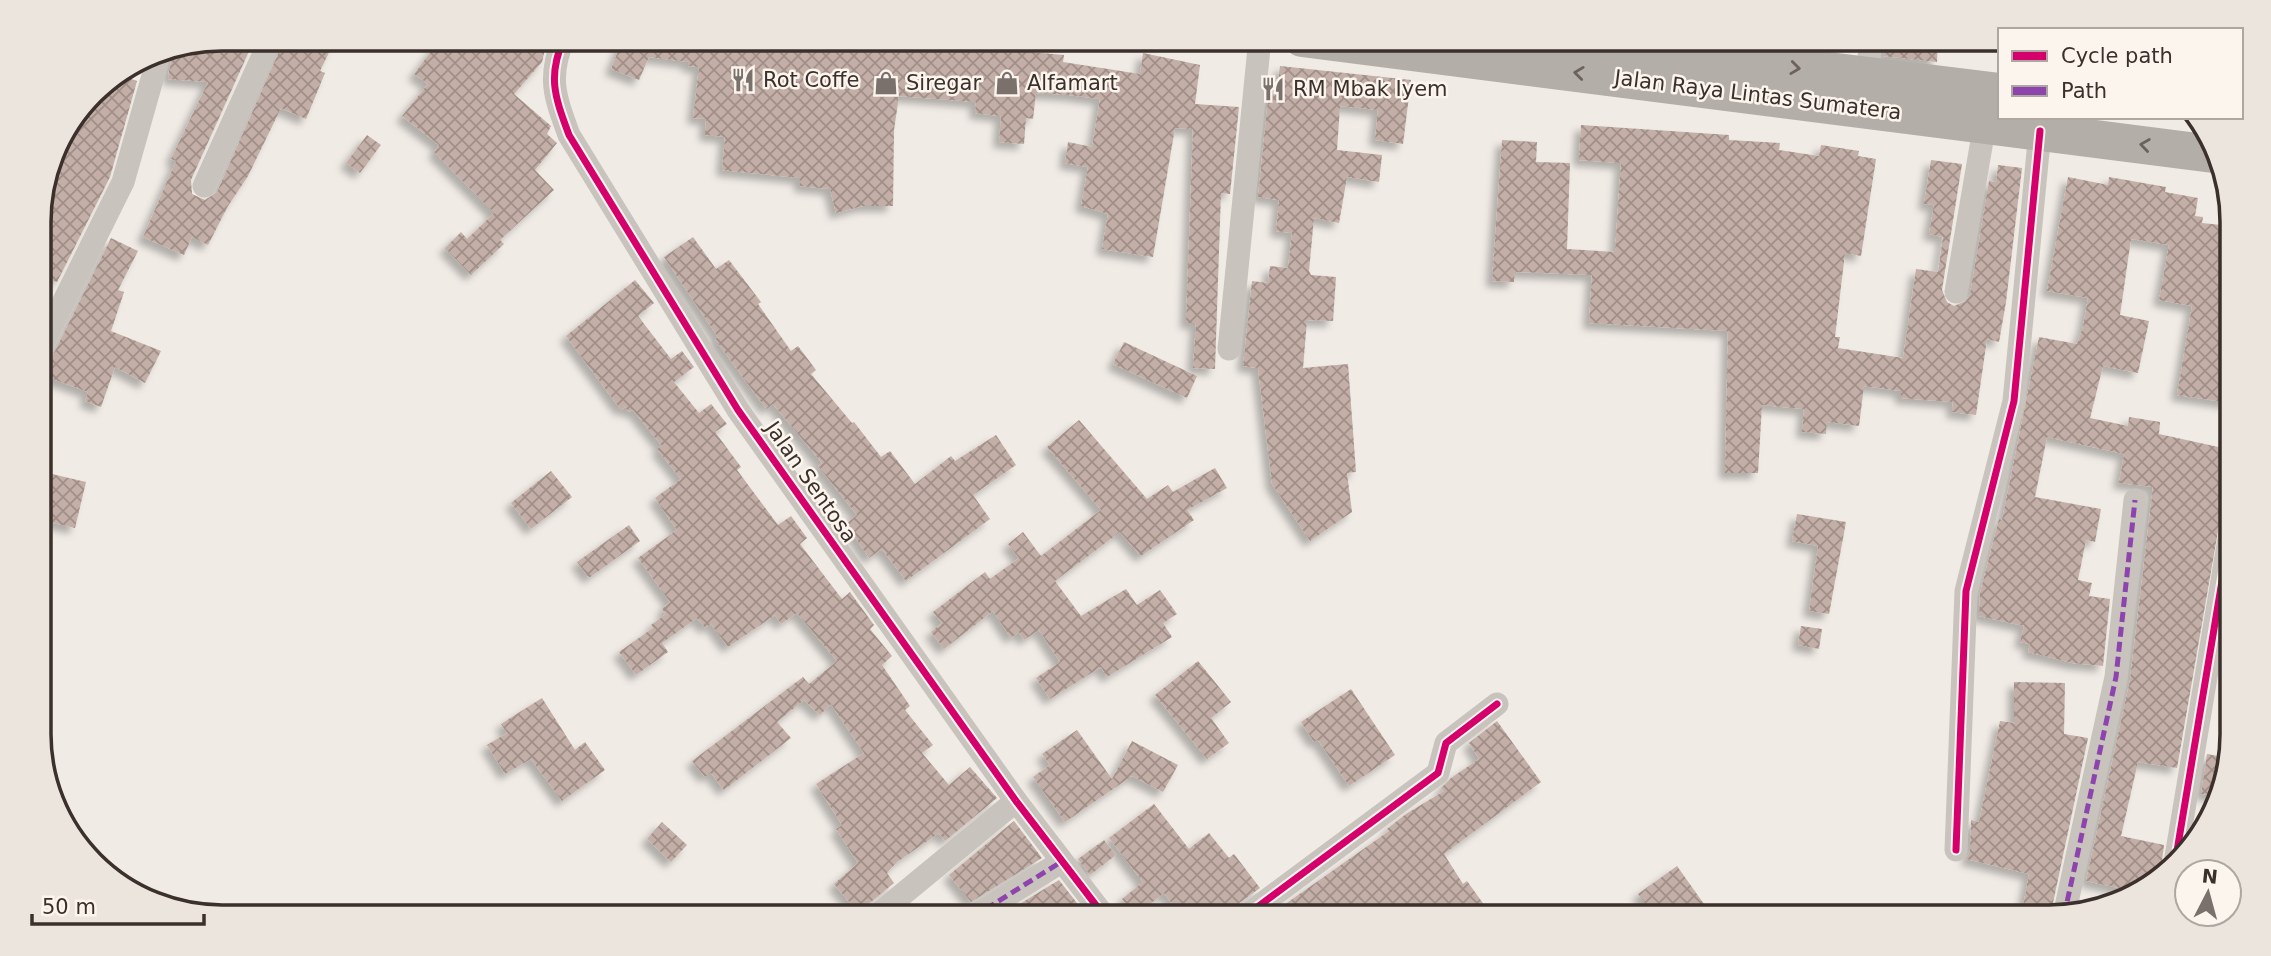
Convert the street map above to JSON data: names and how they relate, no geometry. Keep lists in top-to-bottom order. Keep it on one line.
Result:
{"streets":{"highway":["Jalan Raya Lintas Sumatera"],"street":["Jalan Sentosa"]},"places":{"restaurant":["Rot Coffe","RM Mbak Iyem"],"shop":["Siregar","Alfamart"]},"legend":["Cycle path","Path"],"scale_bar":"50 m","north":"top"}
